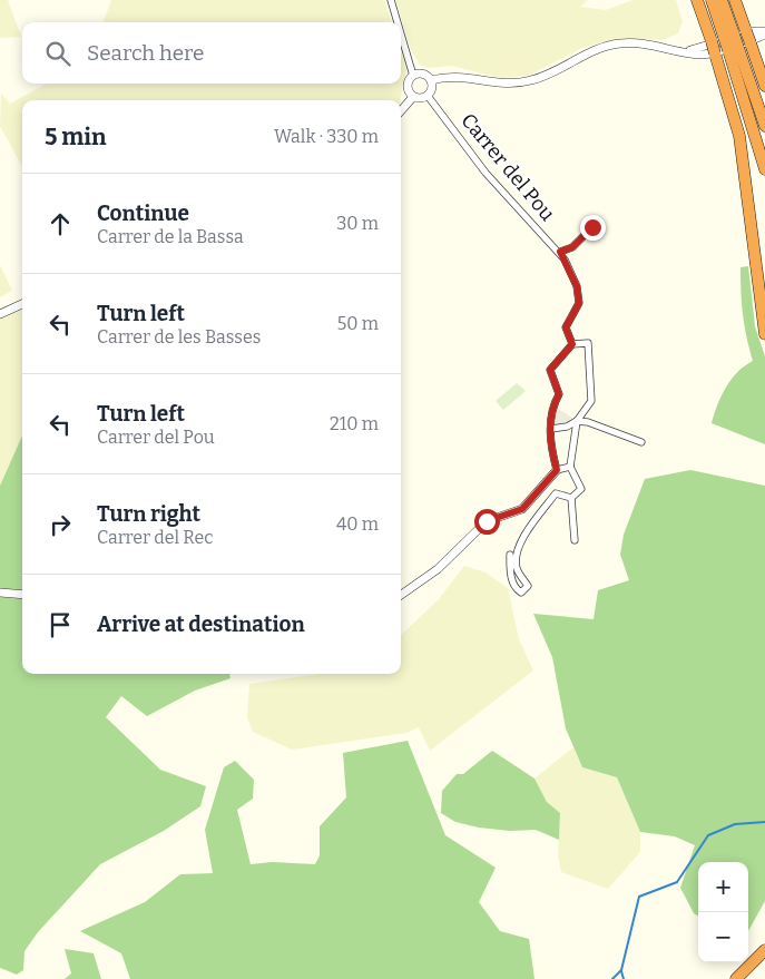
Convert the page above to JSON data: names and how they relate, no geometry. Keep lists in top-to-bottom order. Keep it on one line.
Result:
{"streets":{"street":["Carrer del Pou"]},"page":{"search":"Search here","heading":["5 min","Walk · 330 m"],"list":[["Continue","Carrer de la Bassa","30 m"],["Turn left","Carrer de les Basses","50 m"],["Turn left","Carrer del Pou","210 m"],["Turn right","Carrer del Rec","40 m"],"Arrive at destination"],"map_buttons":["+","−"]}}
